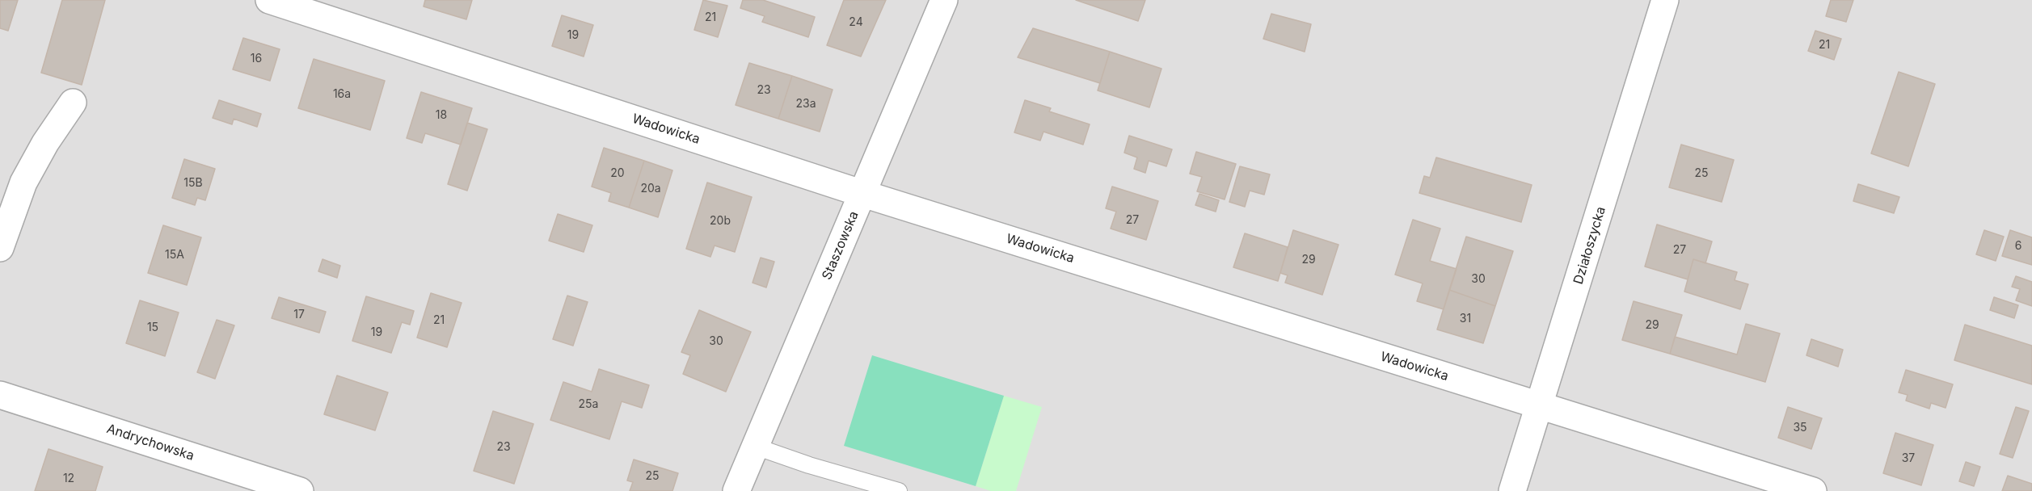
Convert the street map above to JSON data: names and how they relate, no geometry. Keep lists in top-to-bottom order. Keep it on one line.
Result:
{"streets":{"street":["Wadowicka","Staszowska","Działoszycka","Andrychowska"]},"crossings":[["Wadowicka","Staszowska"],["Wadowicka","Działoszycka"]],"house_numbers":["21","24","19","21","16","23","16a","23a","18","20","25","15B","20a","27","20b","6","27","15A","29","30","17","31","21","29","15","19","30","25a","35","23","37","25","12"]}
